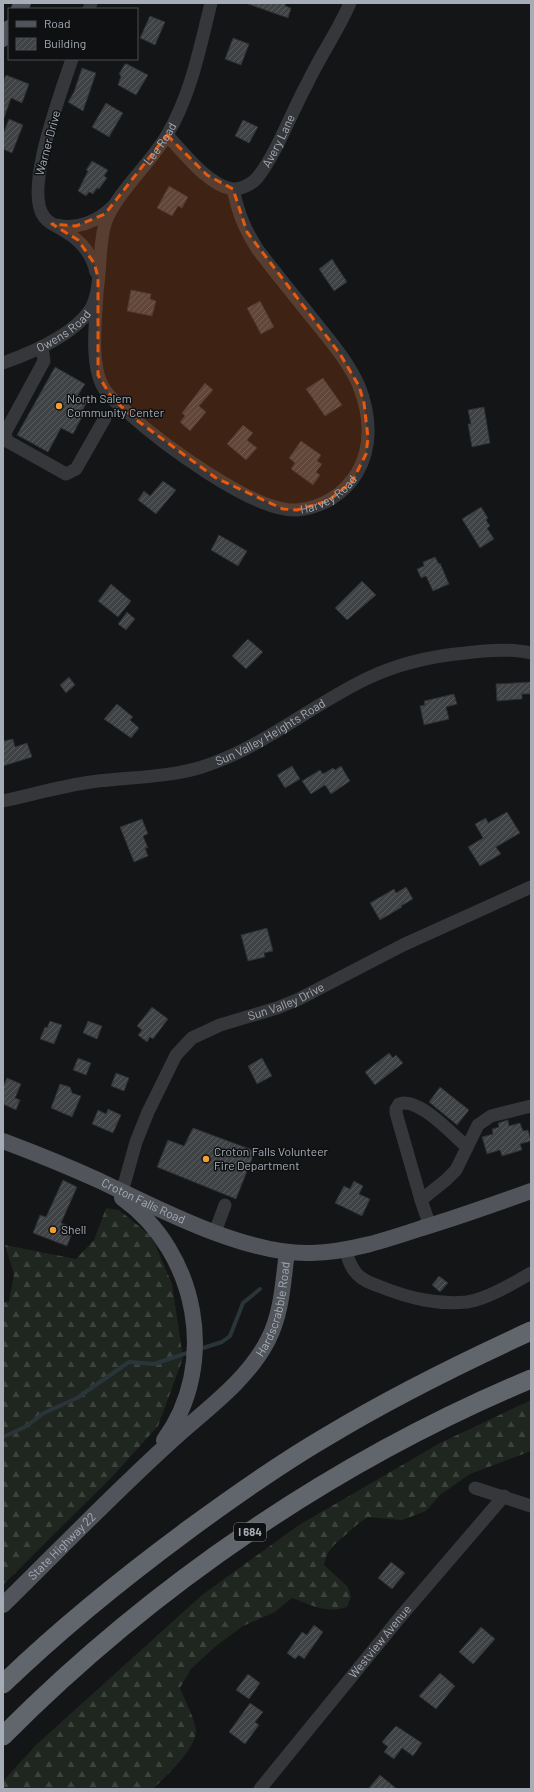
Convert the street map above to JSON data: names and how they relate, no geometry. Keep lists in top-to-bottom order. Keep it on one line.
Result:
{"streets":{"highway":["I 684"],"main road":["Croton Falls Road","Hardscrabble Road","State Highway 22"],"street":["Avery Lane","Warner Drive","Lee Road","Owens Road","Harvey Road","Sun Valley Heights Road","Sun Valley Drive","Westview Avenue"]},"crossings":[["Avery Lane","Harvey Road"],["Warner Drive","Lee Road"],["Warner Drive","Owens Road"],["Lee Road","Owens Road"],["Owens Road","Harvey Road"],["Sun Valley Drive","Croton Falls Road"],["Croton Falls Road","Hardscrabble Road"],["Hardscrabble Road","State Highway 22"]],"places":["North Salem Community Center","Croton Falls Volunteer Fire Department","Shell"],"legend":["Road","Building"]}
